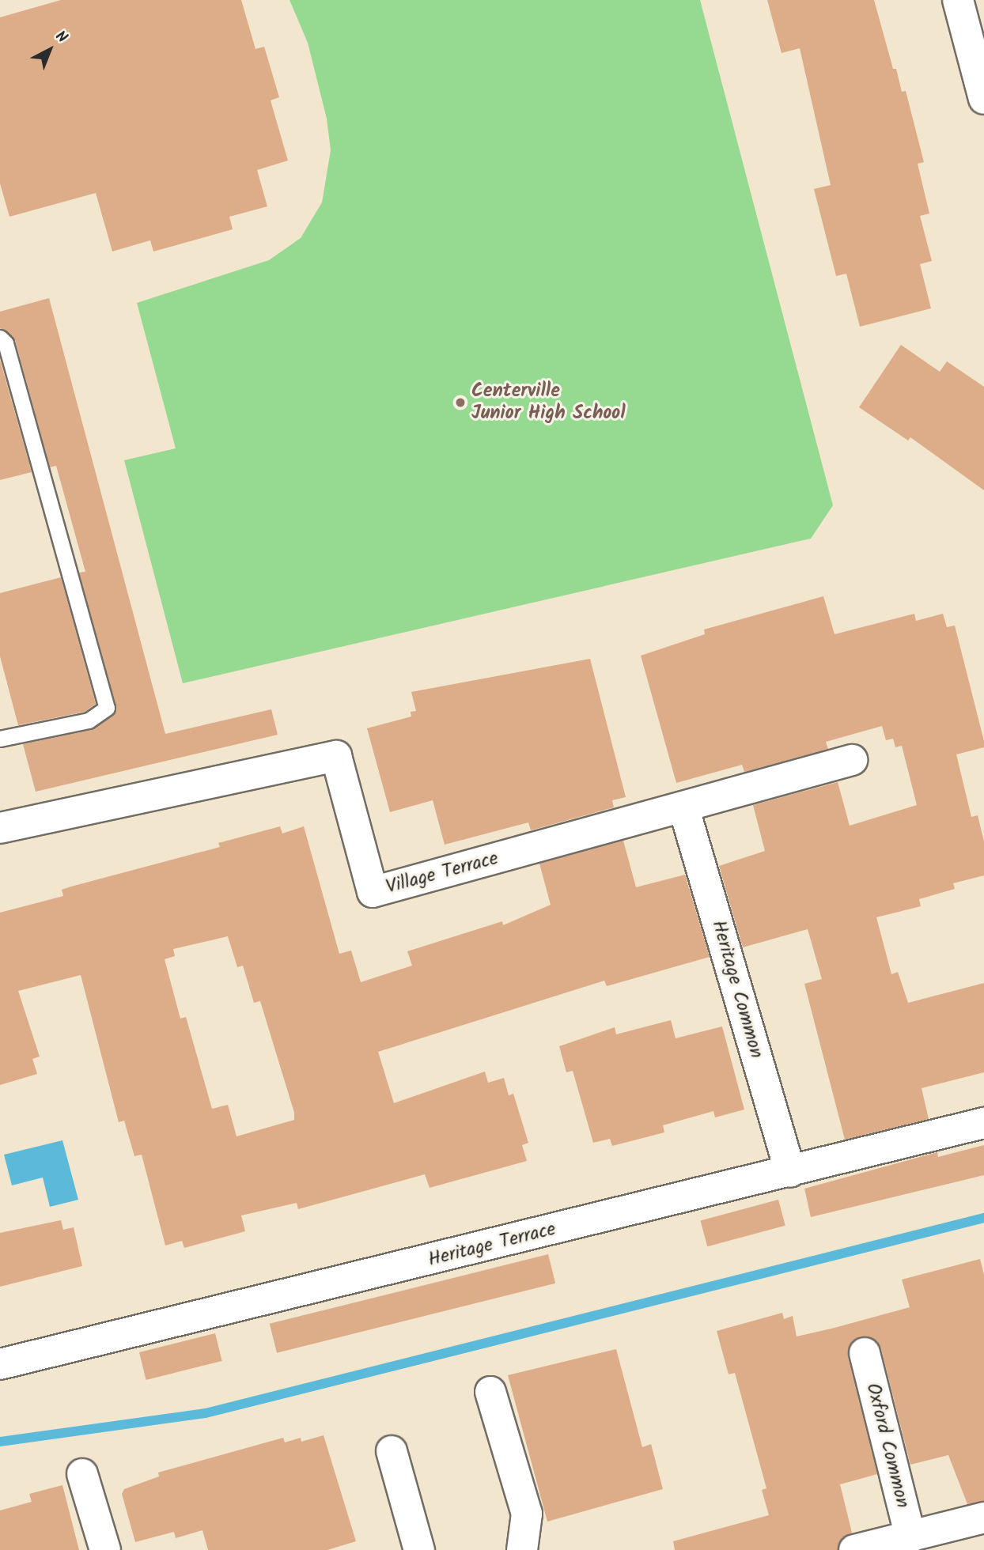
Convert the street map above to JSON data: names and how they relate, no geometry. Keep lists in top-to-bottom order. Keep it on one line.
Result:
{"streets":{"street":["Village Terrace","Heritage Common","Heritage Terrace","Oxford Common"]},"crossings":[["Village Terrace","Heritage Common"],["Heritage Common","Heritage Terrace"]],"places":["Centerville Junior High School"],"north":"top right"}
